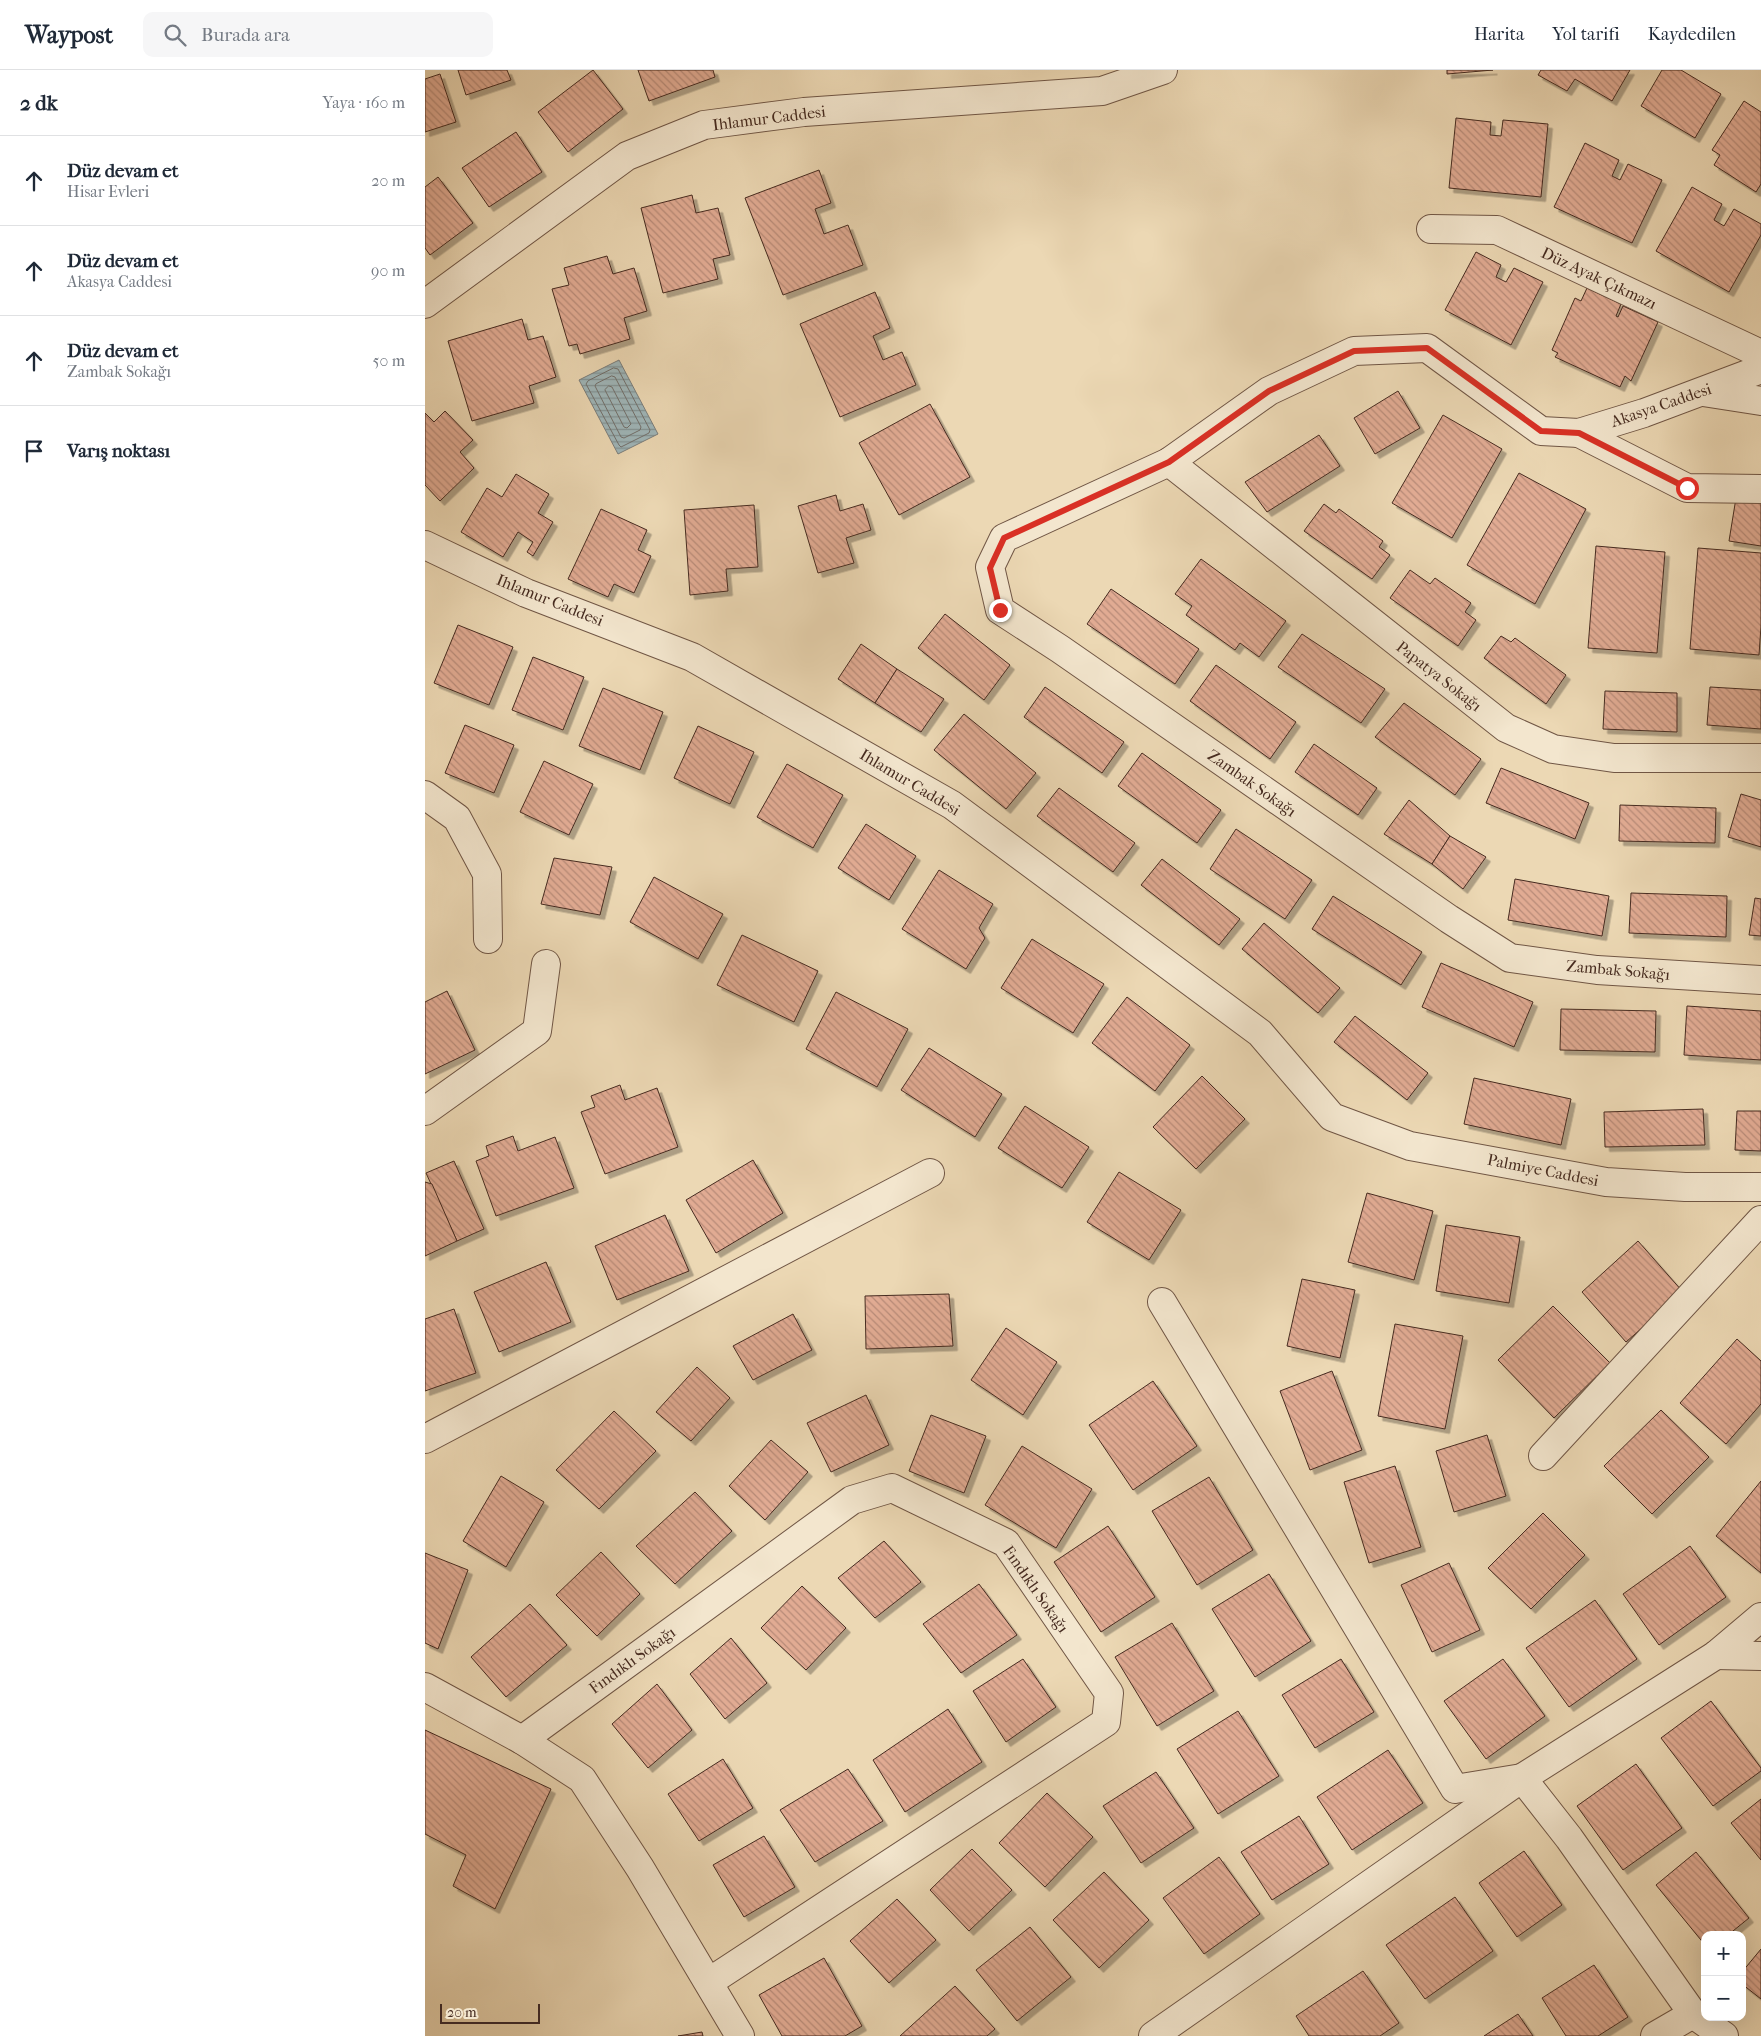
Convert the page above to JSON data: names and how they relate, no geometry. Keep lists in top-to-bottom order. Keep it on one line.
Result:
{"streets":{"street":["Ihlamur Caddesi","Düz Ayak Çıkmazı","Akasya Caddesi","Papatya Sokağı","Zambak Sokağı","Palmiye Caddesi","Fındıklı Sokağı"]},"crossings":[["Ihlamur Caddesi","Palmiye Caddesi"],["Akasya Caddesi","Papatya Sokağı"],["Akasya Caddesi","Zambak Sokağı"],["Papatya Sokağı","Zambak Sokağı"]],"scale_bar":"20 m","page":{"header":"Waypost","search":"Burada ara","nav":["Harita","Yol tarifi","Kaydedilen"],"heading":["2 dk","Yaya · 160 m"],"list":[["Düz devam et","Hisar Evleri","20 m"],["Düz devam et","Akasya Caddesi","90 m"],["Düz devam et","Zambak Sokağı","50 m"],"Varış noktası"],"map_buttons":["+","−"],"scale":"20 m"}}
